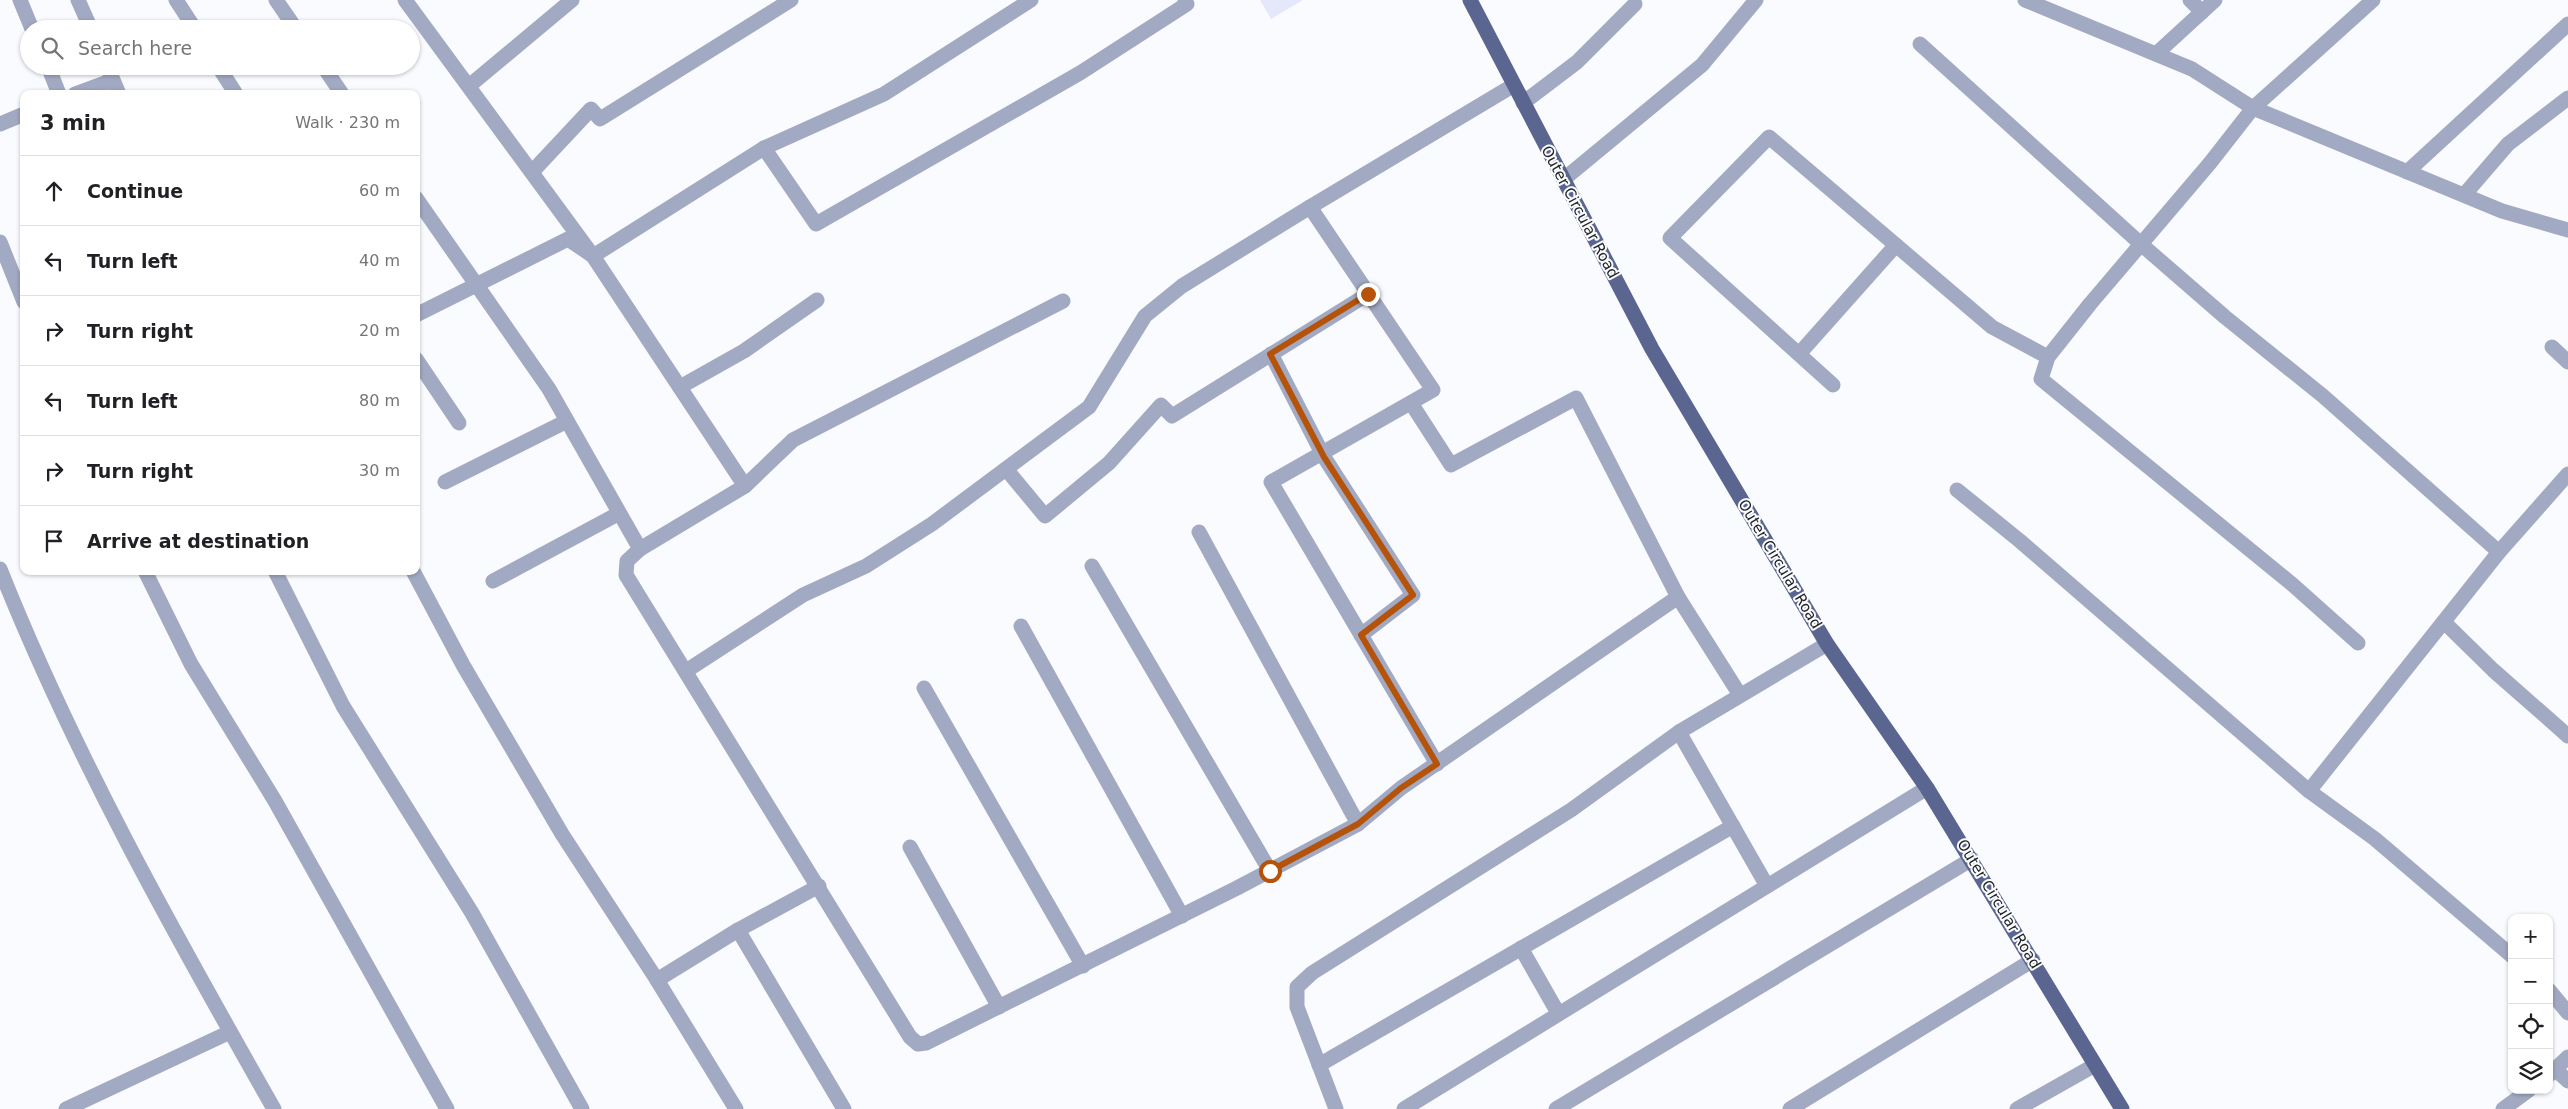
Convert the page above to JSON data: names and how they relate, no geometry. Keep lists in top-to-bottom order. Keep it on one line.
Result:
{"streets":{"main road":["Outer Circular Road"]},"page":{"search":"Search here","heading":["3 min","Walk · 230 m"],"list":[["Continue","60 m"],["Turn left","40 m"],["Turn right","20 m"],["Turn left","80 m"],["Turn right","30 m"],"Arrive at destination"],"map_buttons":["+","−"]}}
